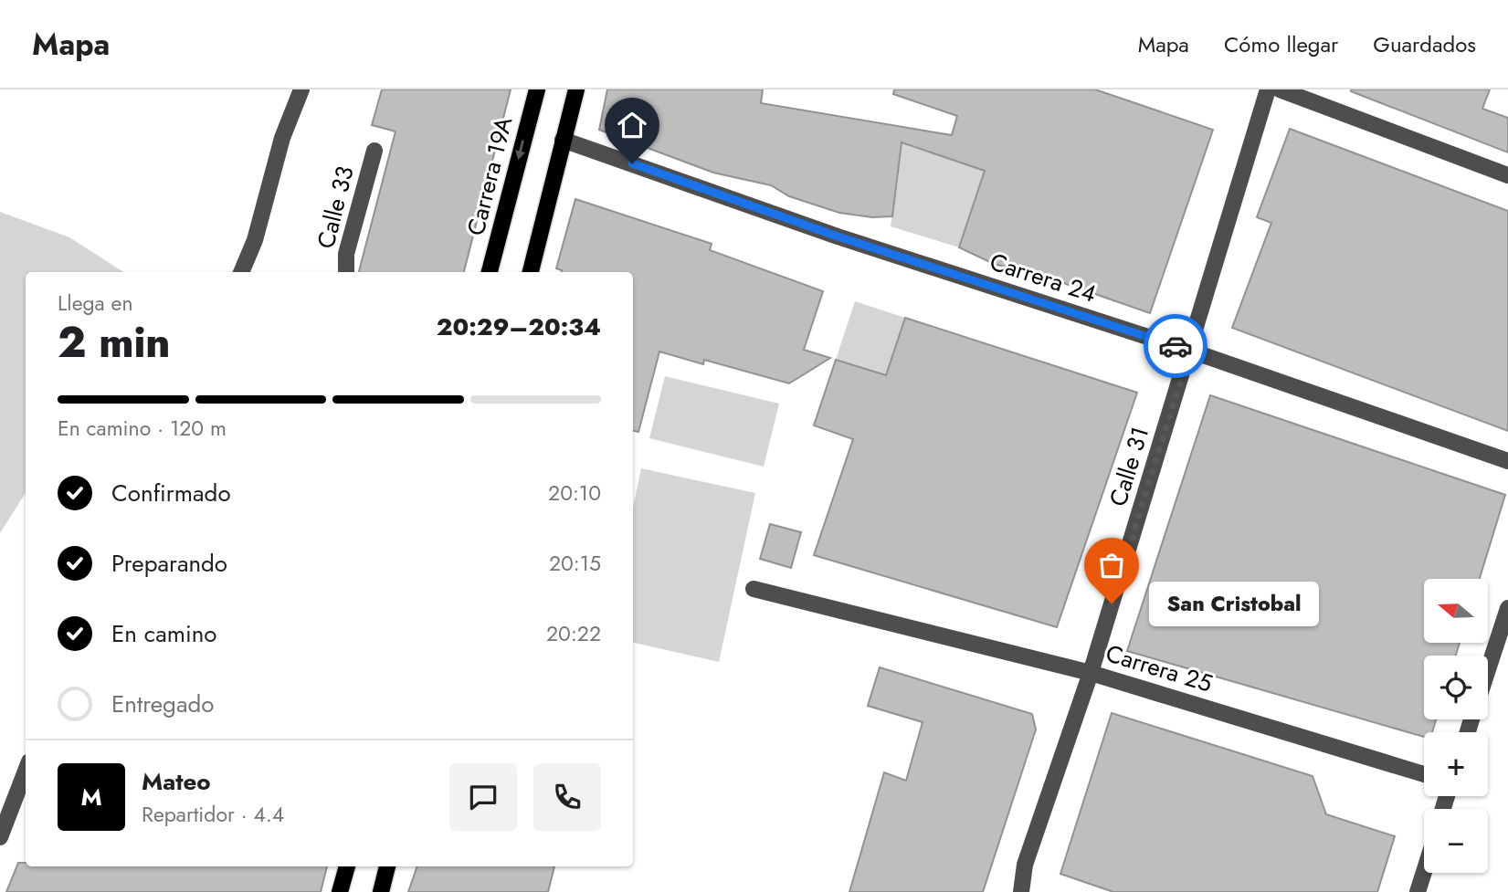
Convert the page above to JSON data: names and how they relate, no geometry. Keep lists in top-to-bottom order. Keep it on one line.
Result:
{"streets":{"main road":["Carrera 19A"],"street":["Calle 33","Carrera 24","Calle 31","Carrera 25"]},"crossings":[["Carrera 24","Calle 31"],["Calle 31","Carrera 25"]],"places":["San Cristobal"],"north":"left","page":{"header":"Mapa","nav":["Mapa","Cómo llegar","Guardados"],"heading":["2 min","Llega en","20:29–20:34"],"panel":["Mateo","Repartidor · 4.4"],"bar":"En camino · 120 m","list":[["Confirmado","20:10"],["Preparando","20:15"],["En camino","20:22"],"Entregado"],"map_buttons":["+","−"],"bubble":"San Cristobal","round":"M"}}
